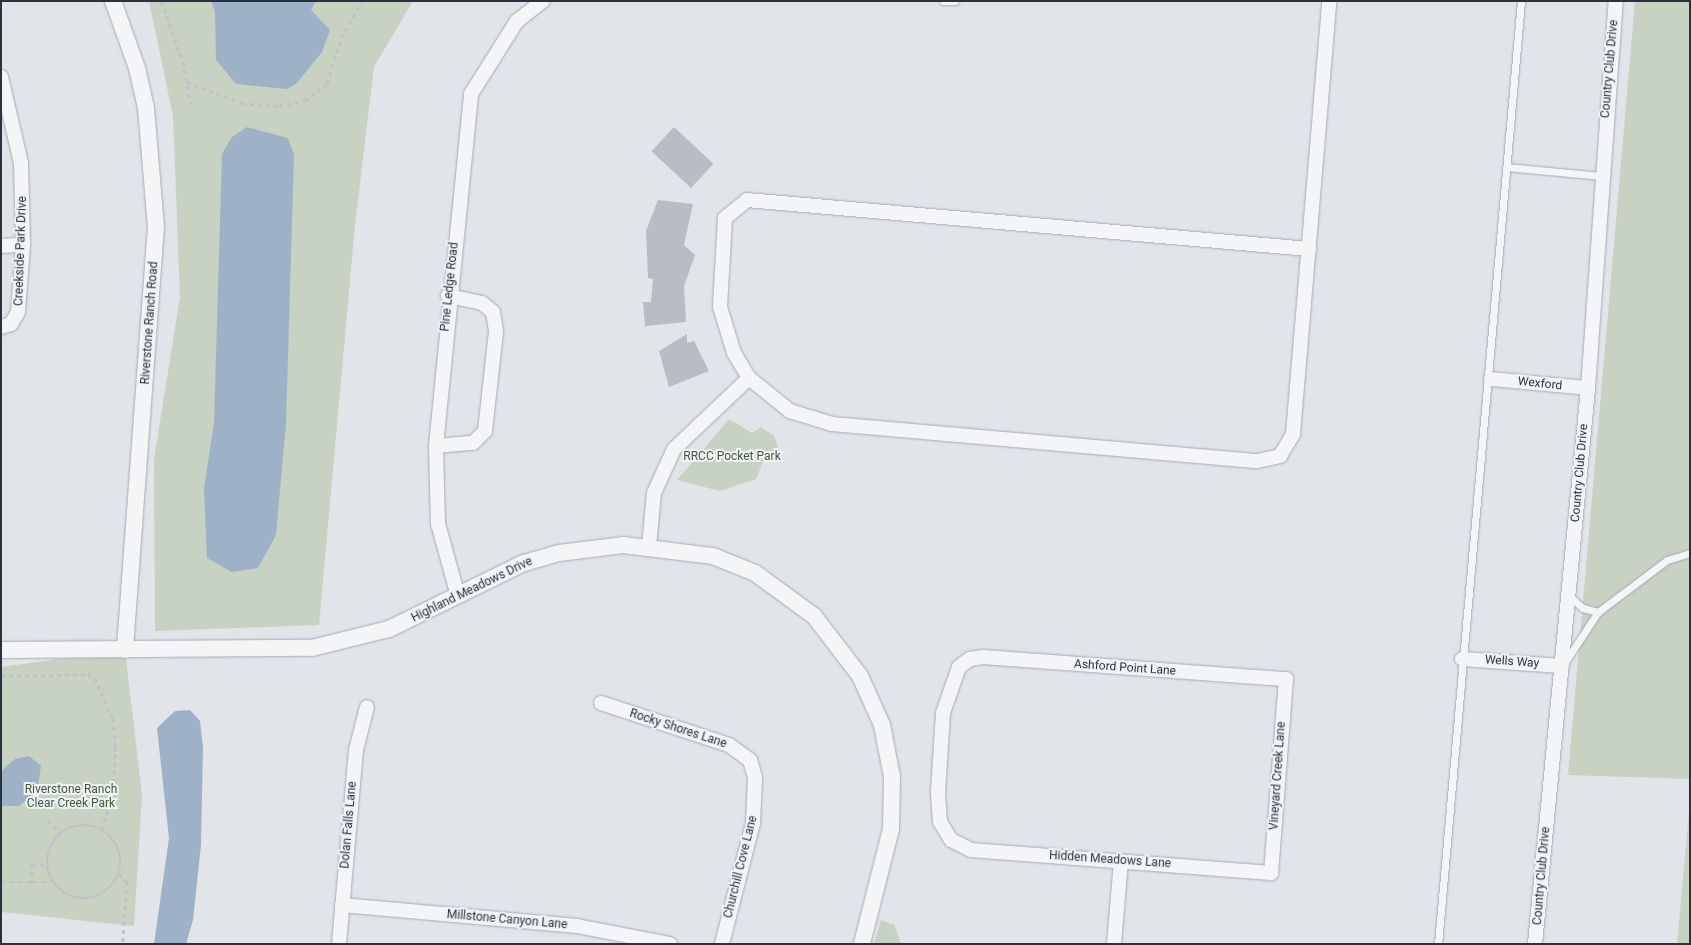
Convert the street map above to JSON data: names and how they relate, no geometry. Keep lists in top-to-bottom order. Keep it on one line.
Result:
{"streets":{"street":["Country Club Drive","Creekside Park Drive","Pine Ledge Road","Riverstone Ranch Road","Wexford","Highland Meadows Drive","Wells Way","Ashford Point Lane","Rocky Shores Lane","Vineyard Creek Lane","Dolan Falls Lane","Hidden Meadows Lane","Churchill Cove Lane","Millstone Canyon Lane"]},"crossings":[["Country Club Drive","Wexford"],["Country Club Drive","Wells Way"],["Pine Ledge Road","Highland Meadows Drive"],["Riverstone Ranch Road","Highland Meadows Drive"],["Ashford Point Lane","Vineyard Creek Lane"],["Ashford Point Lane","Hidden Meadows Lane"],["Rocky Shores Lane","Churchill Cove Lane"],["Vineyard Creek Lane","Hidden Meadows Lane"],["Dolan Falls Lane","Millstone Canyon Lane"]],"parks":["RRCC Pocket Park","Riverstone Ranch Clear Creek Park"]}
